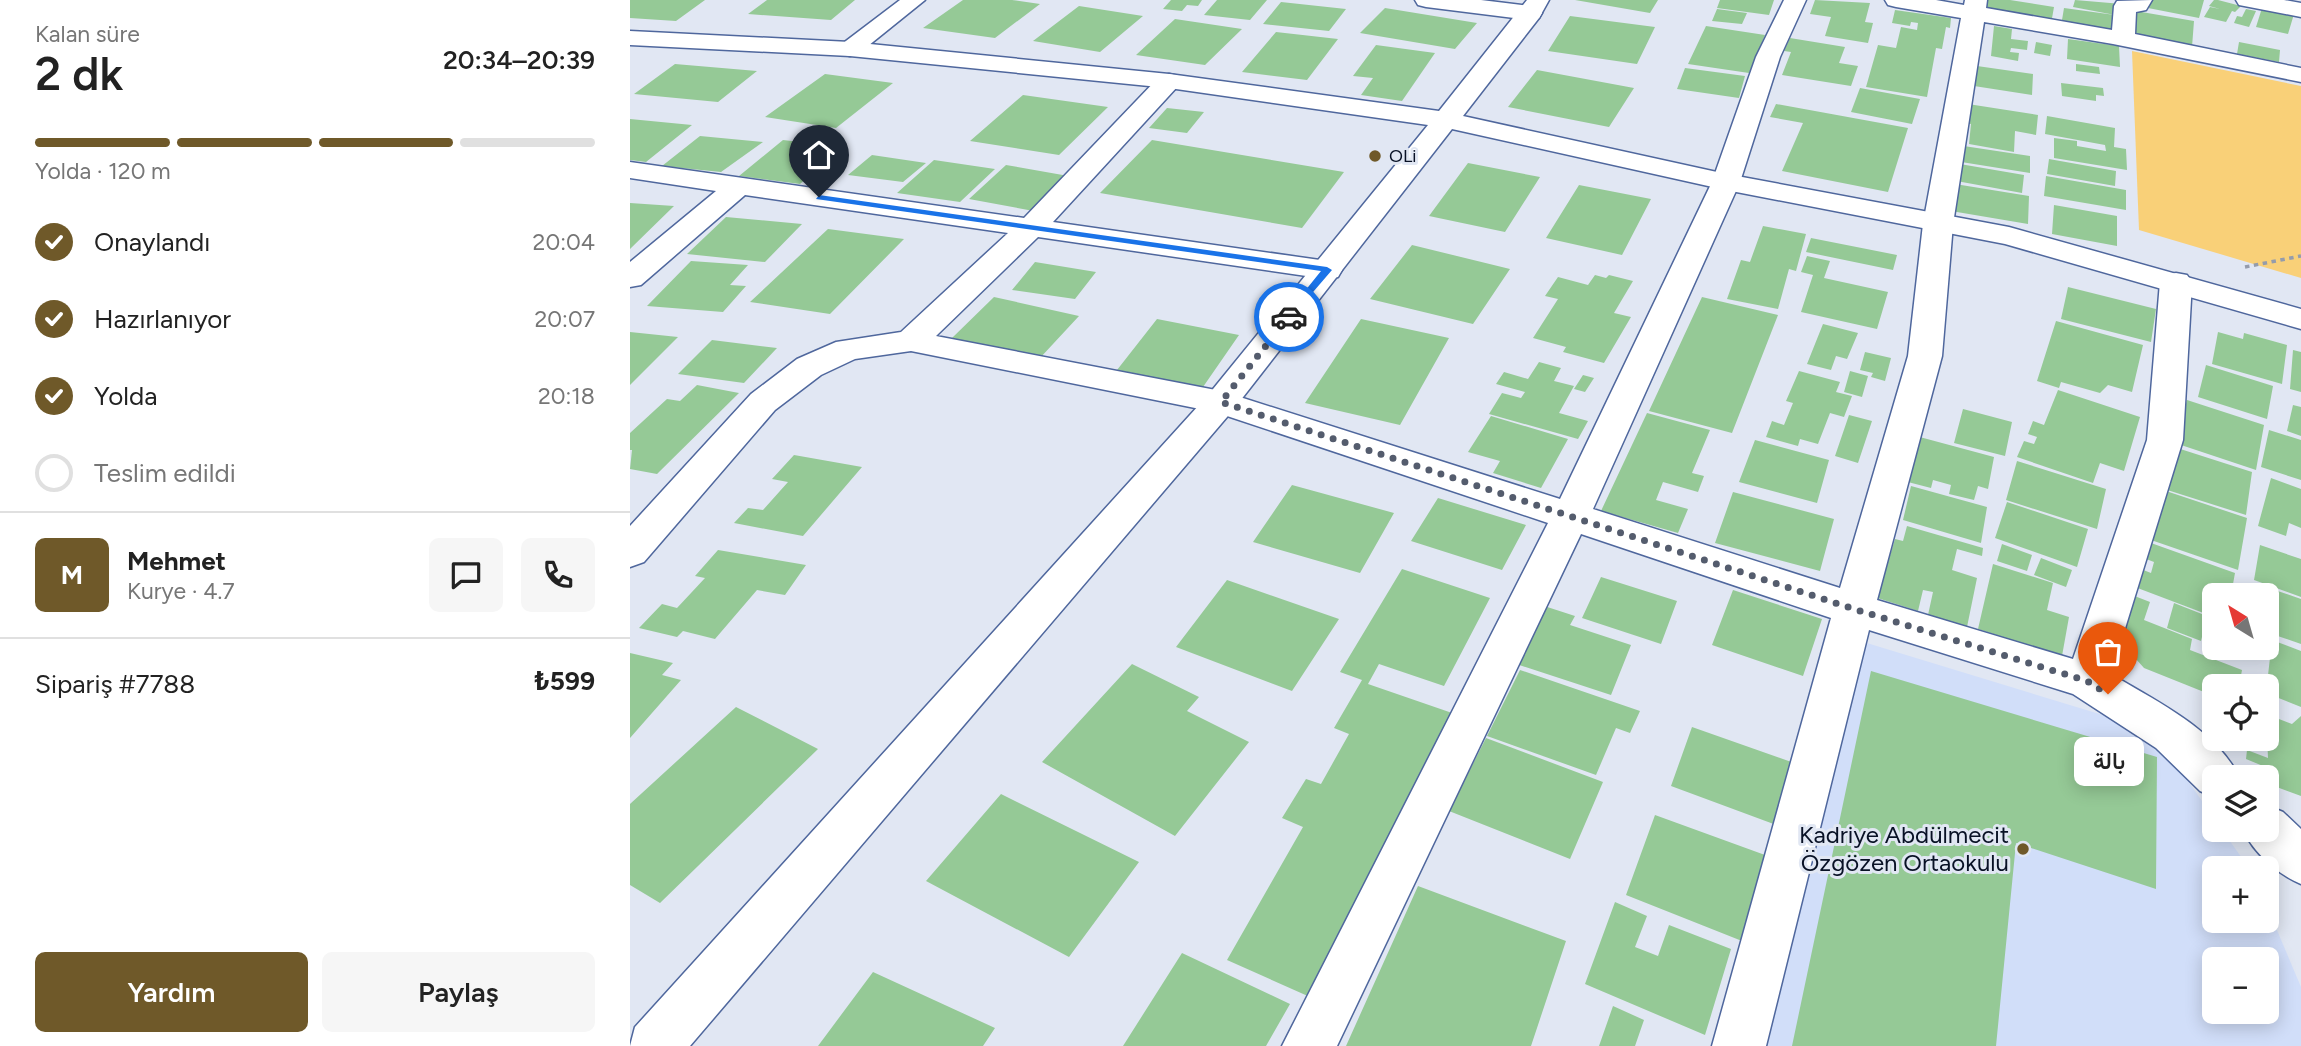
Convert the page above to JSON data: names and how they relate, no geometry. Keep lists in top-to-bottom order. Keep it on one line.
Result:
{"places":["OLi","بالة","Kadriye Abdülmecit Özgözen Ortaokulu"],"north":"top left","page":{"heading":["2 dk","Kalan süre","20:34–20:39"],"panel":["Mehmet","Kurye · 4.7","Sipariş #7788","₺599"],"bar":"Yolda · 120 m","list":[["Onaylandı","20:04"],["Hazırlanıyor","20:07"],["Yolda","20:18"],"Teslim edildi"],"round":"M","map_buttons":["+","−"],"bubble":"بالة","buttons":["Yardım","Paylaş"]}}
